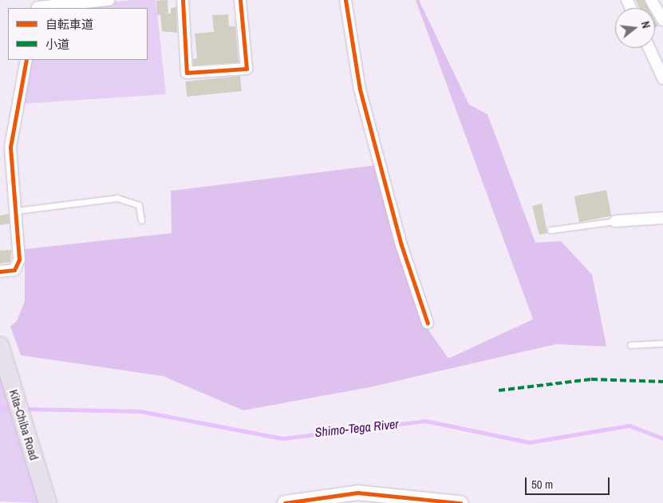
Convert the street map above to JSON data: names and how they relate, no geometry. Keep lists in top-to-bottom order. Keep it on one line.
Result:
{"streets":{"highway":["Kita-Chiba Road"]},"water":["Shimo-Tega River"],"legend":["自転車道","小道"],"scale_bar":"50 m","north":"right"}
